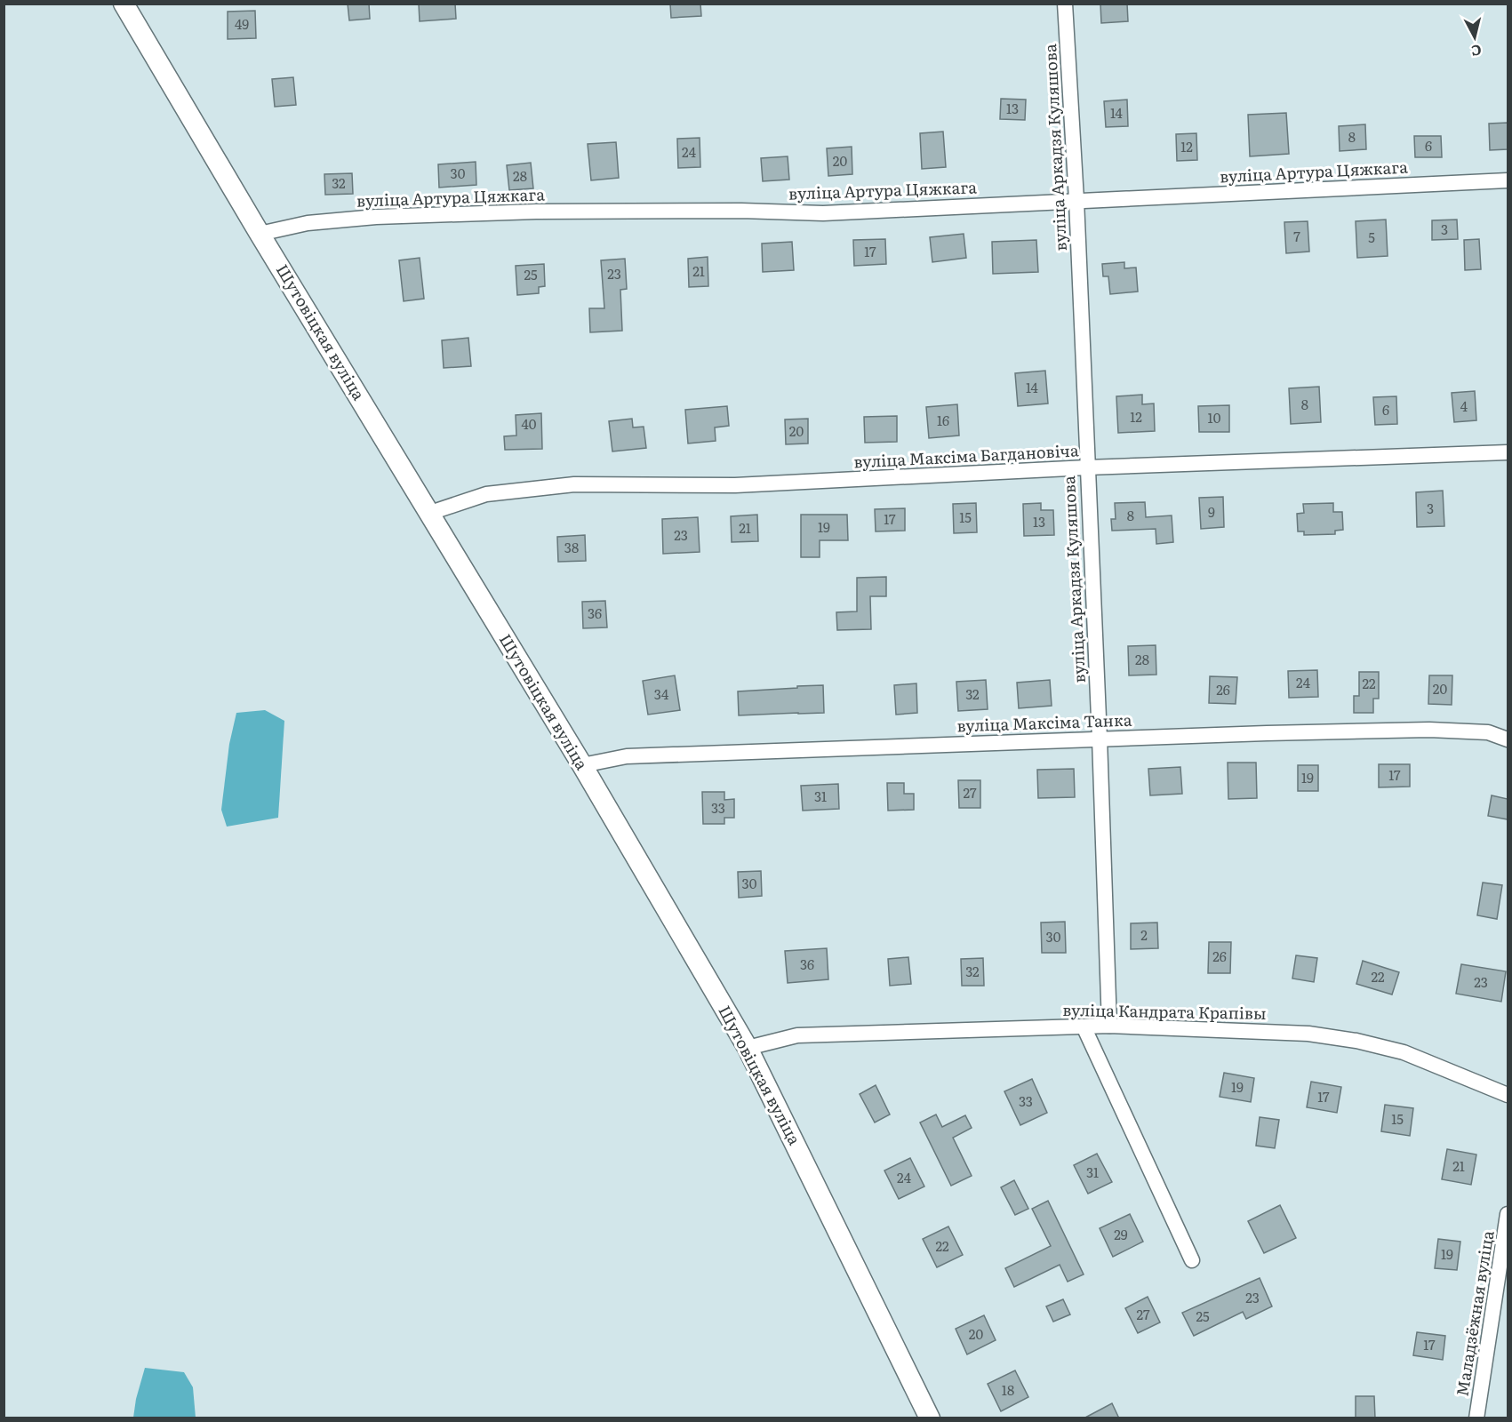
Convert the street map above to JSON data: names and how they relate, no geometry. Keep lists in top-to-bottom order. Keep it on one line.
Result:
{"streets":{"main road":["Шутовіцкая вуліца"],"street":["вуліца Аркадзя Куляшова","вуліца Артура Цяжкага","вуліца Максіма Багдановіча","вуліца Максіма Танка","вуліца Кандрата Крапівы","Маладзёжная вуліца"]},"crossings":[["вуліца Аркадзя Куляшова","вуліца Артура Цяжкага"],["вуліца Аркадзя Куляшова","вуліца Максіма Багдановіча"],["вуліца Аркадзя Куляшова","вуліца Максіма Танка"],["вуліца Аркадзя Куляшова","вуліца Кандрата Крапівы"],["вуліца Артура Цяжкага","Шутовіцкая вуліца"],["Шутовіцкая вуліца","вуліца Максіма Багдановіча"],["Шутовіцкая вуліца","вуліца Максіма Танка"],["Шутовіцкая вуліца","вуліца Кандрата Крапівы"]],"house_numbers":["49","13","14","8","6","12","24","20","30","28","32","3","7","5","17","21","23","25","14","8","4","6","12","10","16","40","20","3","9","8","15","17","13","19","21","23","38","36","28","24","22","20","26","34","32","17","19","27","31","33","30","2","30","26","36","32","22","23","19","17","33","15","21","31","24","29","22","19","23","27","25","20","17","18"],"north":"bottom"}
